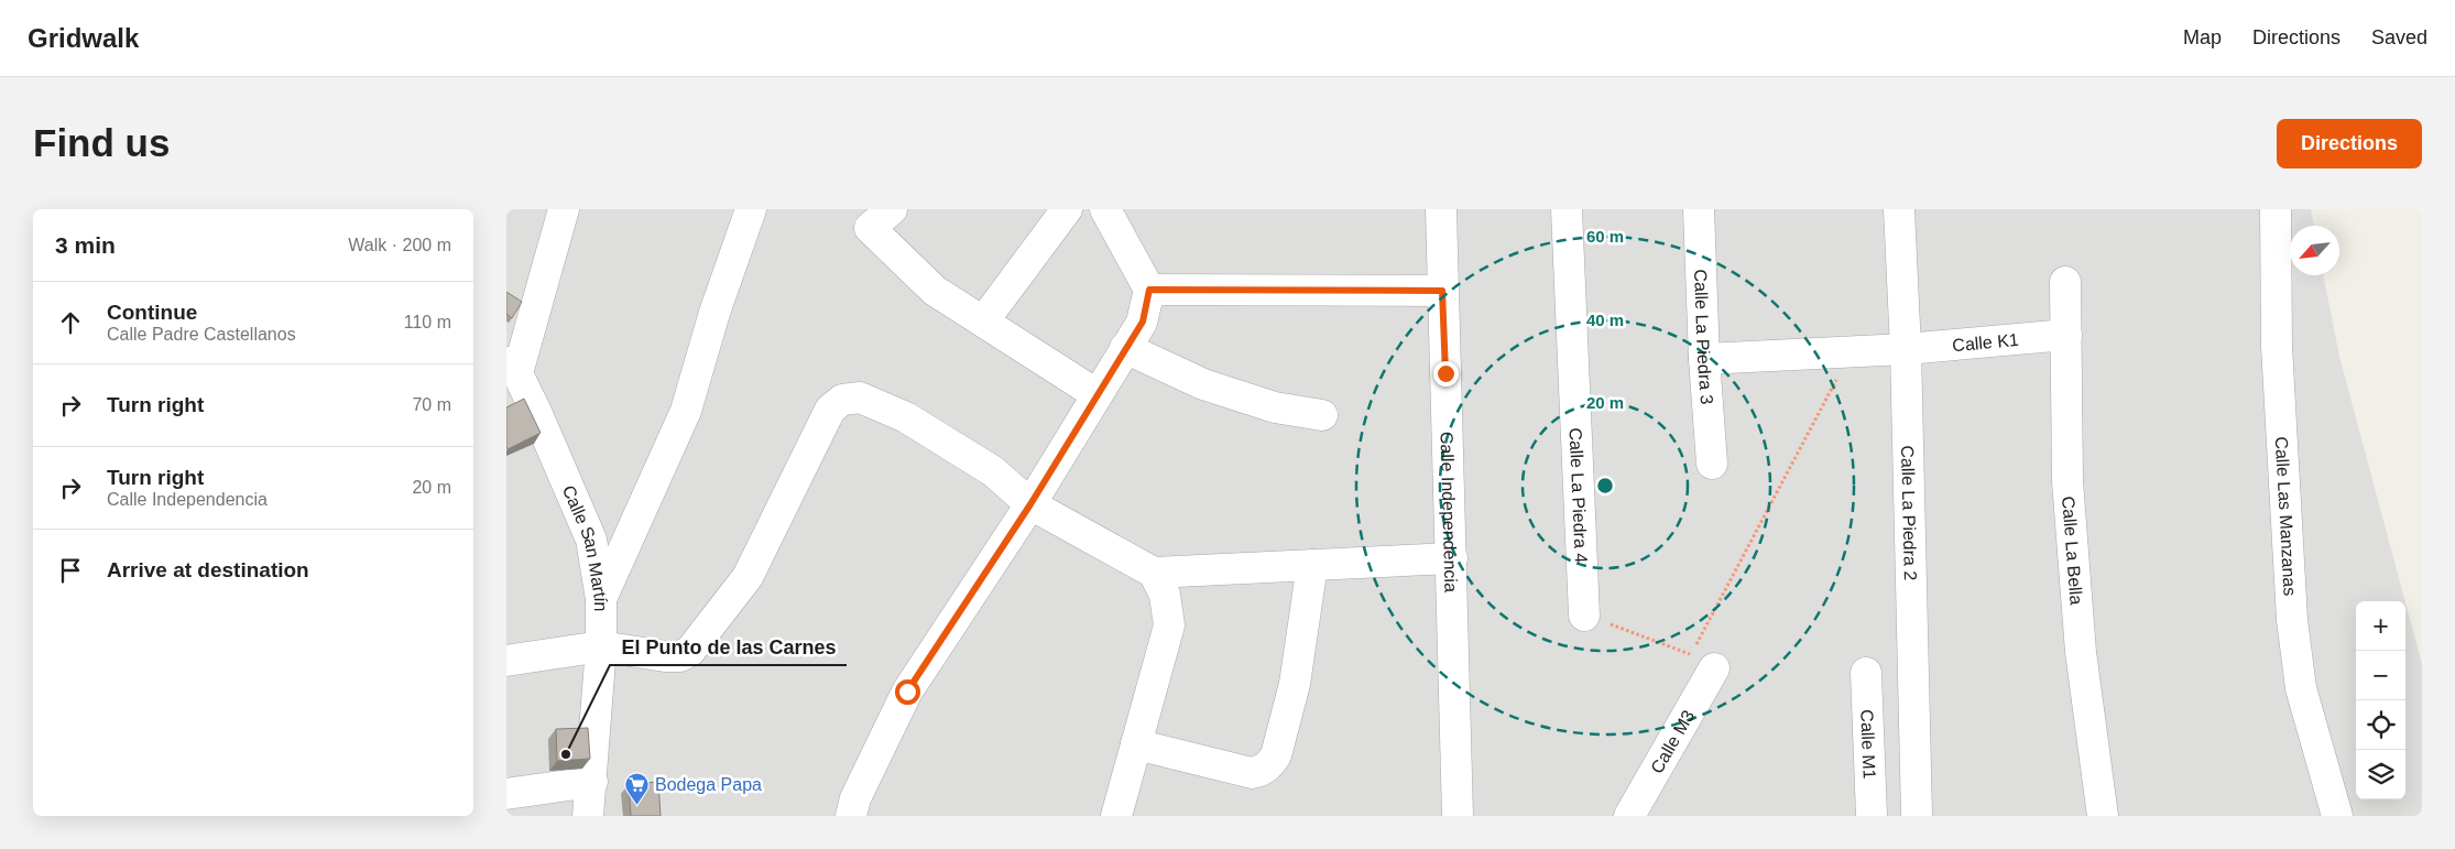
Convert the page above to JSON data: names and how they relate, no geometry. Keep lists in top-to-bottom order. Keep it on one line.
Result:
{"streets":{"street":["Calle La Piedra 3","Calle K1","Calle La Piedra 4","Calle Independencia","Calle La Piedra 2","Calle Las Manzanas","Calle San Martín","Calle La Bella","Calle M3","Calle M1"]},"crossings":[["Calle La Piedra 3","Calle K1"],["Calle K1","Calle La Piedra 2"],["Calle K1","Calle La Bella"]],"places":{"other":["El Punto de las Carnes"],"supermarket":["Bodega Papa"]},"north":"bottom left","page":{"header":"Gridwalk","nav":["Map","Directions","Saved"],"buttons":"Directions","title":"Find us","heading":["3 min","Walk · 200 m"],"list":[["Continue","Calle Padre Castellanos","110 m"],["Turn right","70 m"],["Turn right","Calle Independencia","20 m"],"Arrive at destination"],"map_buttons":["+","−"]},"rings":["60 m","40 m","20 m"]}
